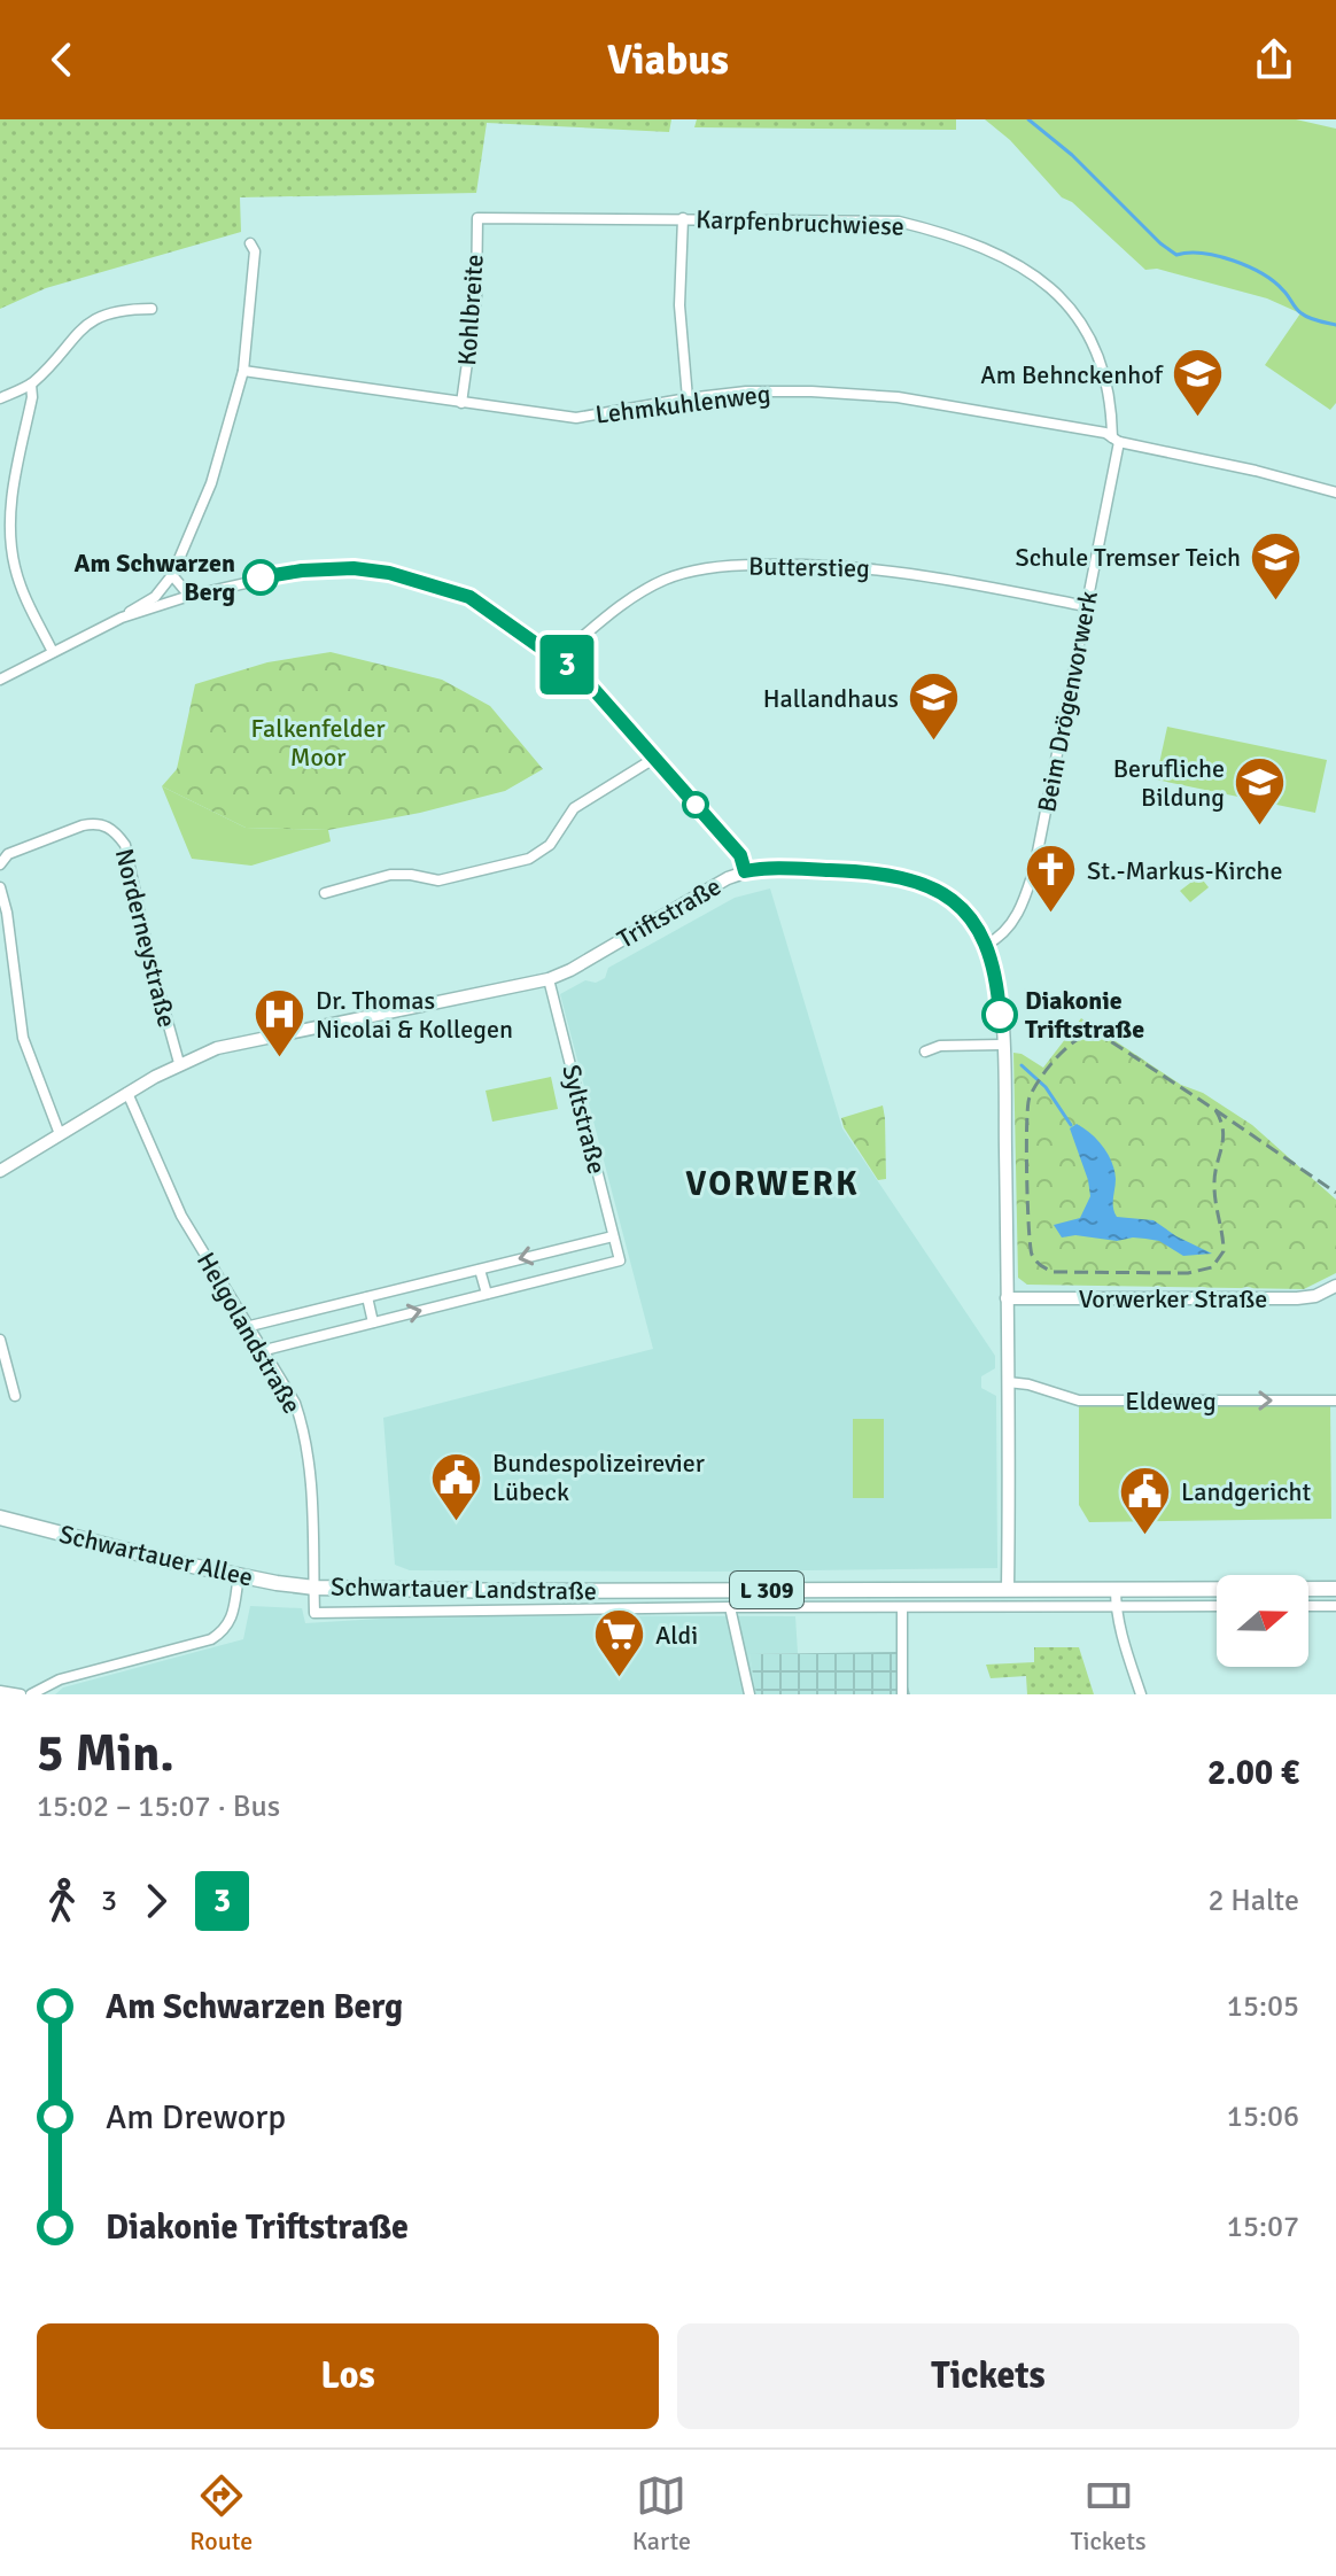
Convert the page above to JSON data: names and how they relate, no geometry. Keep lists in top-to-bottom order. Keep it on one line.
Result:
{"streets":{"main road":["Schwartauer Allee","Schwartauer Landstraße","L 309"],"street":["Karpfenbruchwiese","Kohlbreite","Lehmkuhlenweg","Butterstieg","Beim Drögenvorwerk","Triftstraße","Norderneystraße","Syltstraße","Vorwerker Straße","Helgolandstraße","Eldeweg"]},"crossings":[["Karpfenbruchwiese","Kohlbreite"],["Karpfenbruchwiese","Lehmkuhlenweg"],["Karpfenbruchwiese","Beim Drögenvorwerk"],["Kohlbreite","Lehmkuhlenweg"],["Lehmkuhlenweg","Beim Drögenvorwerk"],["Butterstieg","Beim Drögenvorwerk"],["Beim Drögenvorwerk","Triftstraße"],["Triftstraße","Norderneystraße"],["Triftstraße","Syltstraße"],["Triftstraße","Vorwerker Straße"],["Triftstraße","Helgolandstraße"],["Triftstraße","Eldeweg"],["Triftstraße","Schwartauer Landstraße"],["Helgolandstraße","Schwartauer Allee"],["Helgolandstraße","Schwartauer Landstraße"],["Schwartauer Allee","Schwartauer Landstraße"]],"one_way":["Eldeweg"],"districts":["VORWERK"],"parks":["Falkenfelder Moor"],"places":{"school or university":["Am Behnckenhof","Schule Tremser Teich","Hallandhaus","Berufliche Bildung"],"other":["Am Schwarzen Berg","Diakonie Triftstraße"],"church":["St.-Markus-Kirche"],"hospital":["Dr. Thomas Nicolai & Kollegen"],"public building":["Bundespolizeirevier Lübeck","Landgericht"],"supermarket":["Aldi"]},"lines":["bus line 3"],"north":"right","page":{"header":"Viabus","on_map":"3","heading":["5 Min.","15:02 – 15:07 · Bus","2.00 €"],"legs":["3","3","2 Halte"],"list":[{"name":"Am Schwarzen Berg","value":"15:05"},{"name":"Am Dreworp","value":"15:06"},{"name":"Diakonie Triftstraße","value":"15:07"}],"buttons":["Los","Tickets"],"tabs":["Route","Karte","Tickets"]}}
